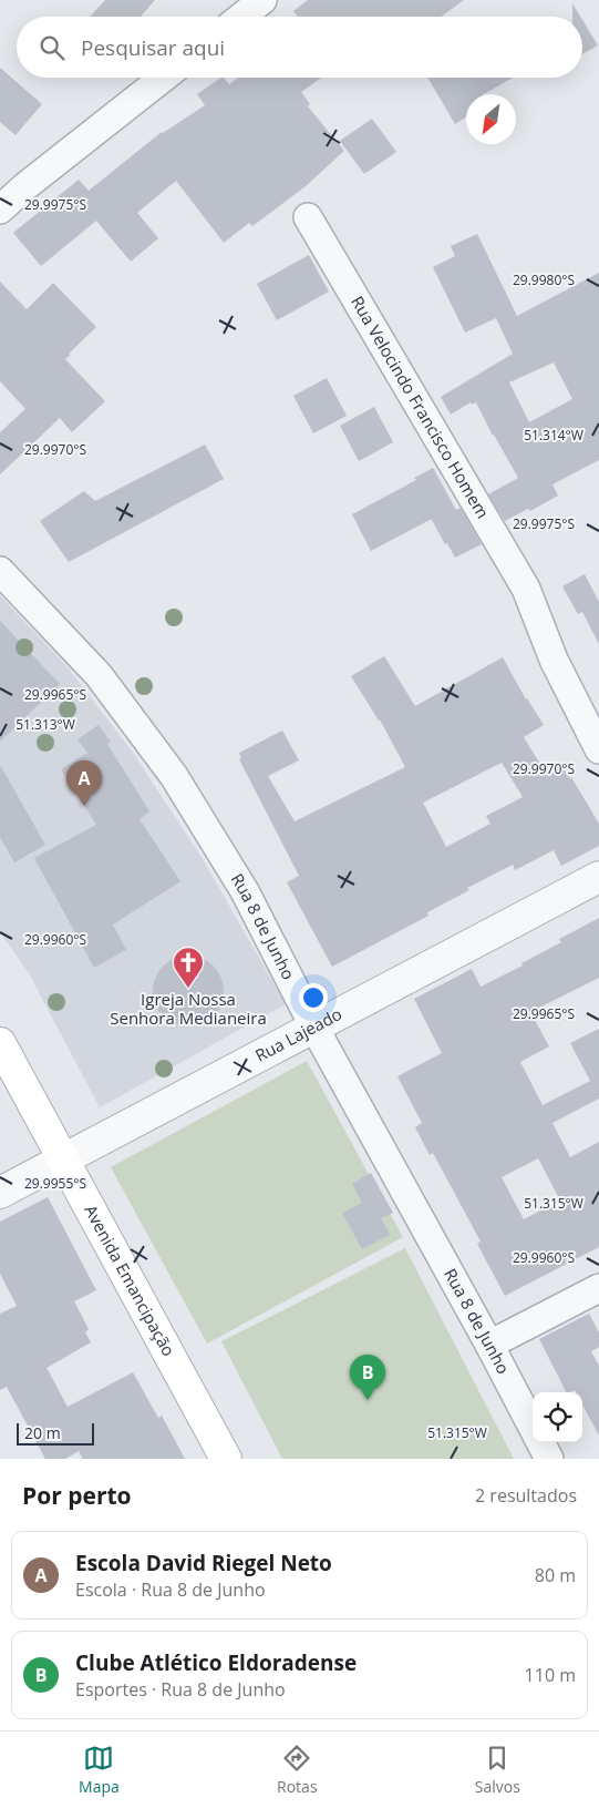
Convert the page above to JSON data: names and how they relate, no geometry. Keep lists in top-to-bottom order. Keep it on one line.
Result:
{"streets":{"main road":["Avenida Emancipação"],"street":["Rua Velocindo Francisco Homem","Rua 8 de Junho","Rua Lajeado"]},"crossings":[["Rua 8 de Junho","Rua Lajeado"],["Rua Lajeado","Avenida Emancipação"]],"places":{"church":["Igreja Nossa Senhora Medianeira"]},"scale_bar":"20 m","north":"bottom left","page":{"search":"Pesquisar aqui","pins":["A","B"],"scale":"20 m","heading":["Por perto","2 resultados"],"list":[{"mark":"A","name":"Escola David Riegel Neto","note":"Escola · Rua 8 de Junho","value":"80 m"},{"mark":"B","name":"Clube Atlético Eldoradense","note":"Esportes · Rua 8 de Junho","value":"110 m"}],"nav":["Mapa","Rotas","Salvos"]},"coordinates":["29.9975°S","29.9980°S","51.314°W","29.9970°S","29.9965°S","51.313°W","29.9960°S","29.9955°S","51.315°W"]}
